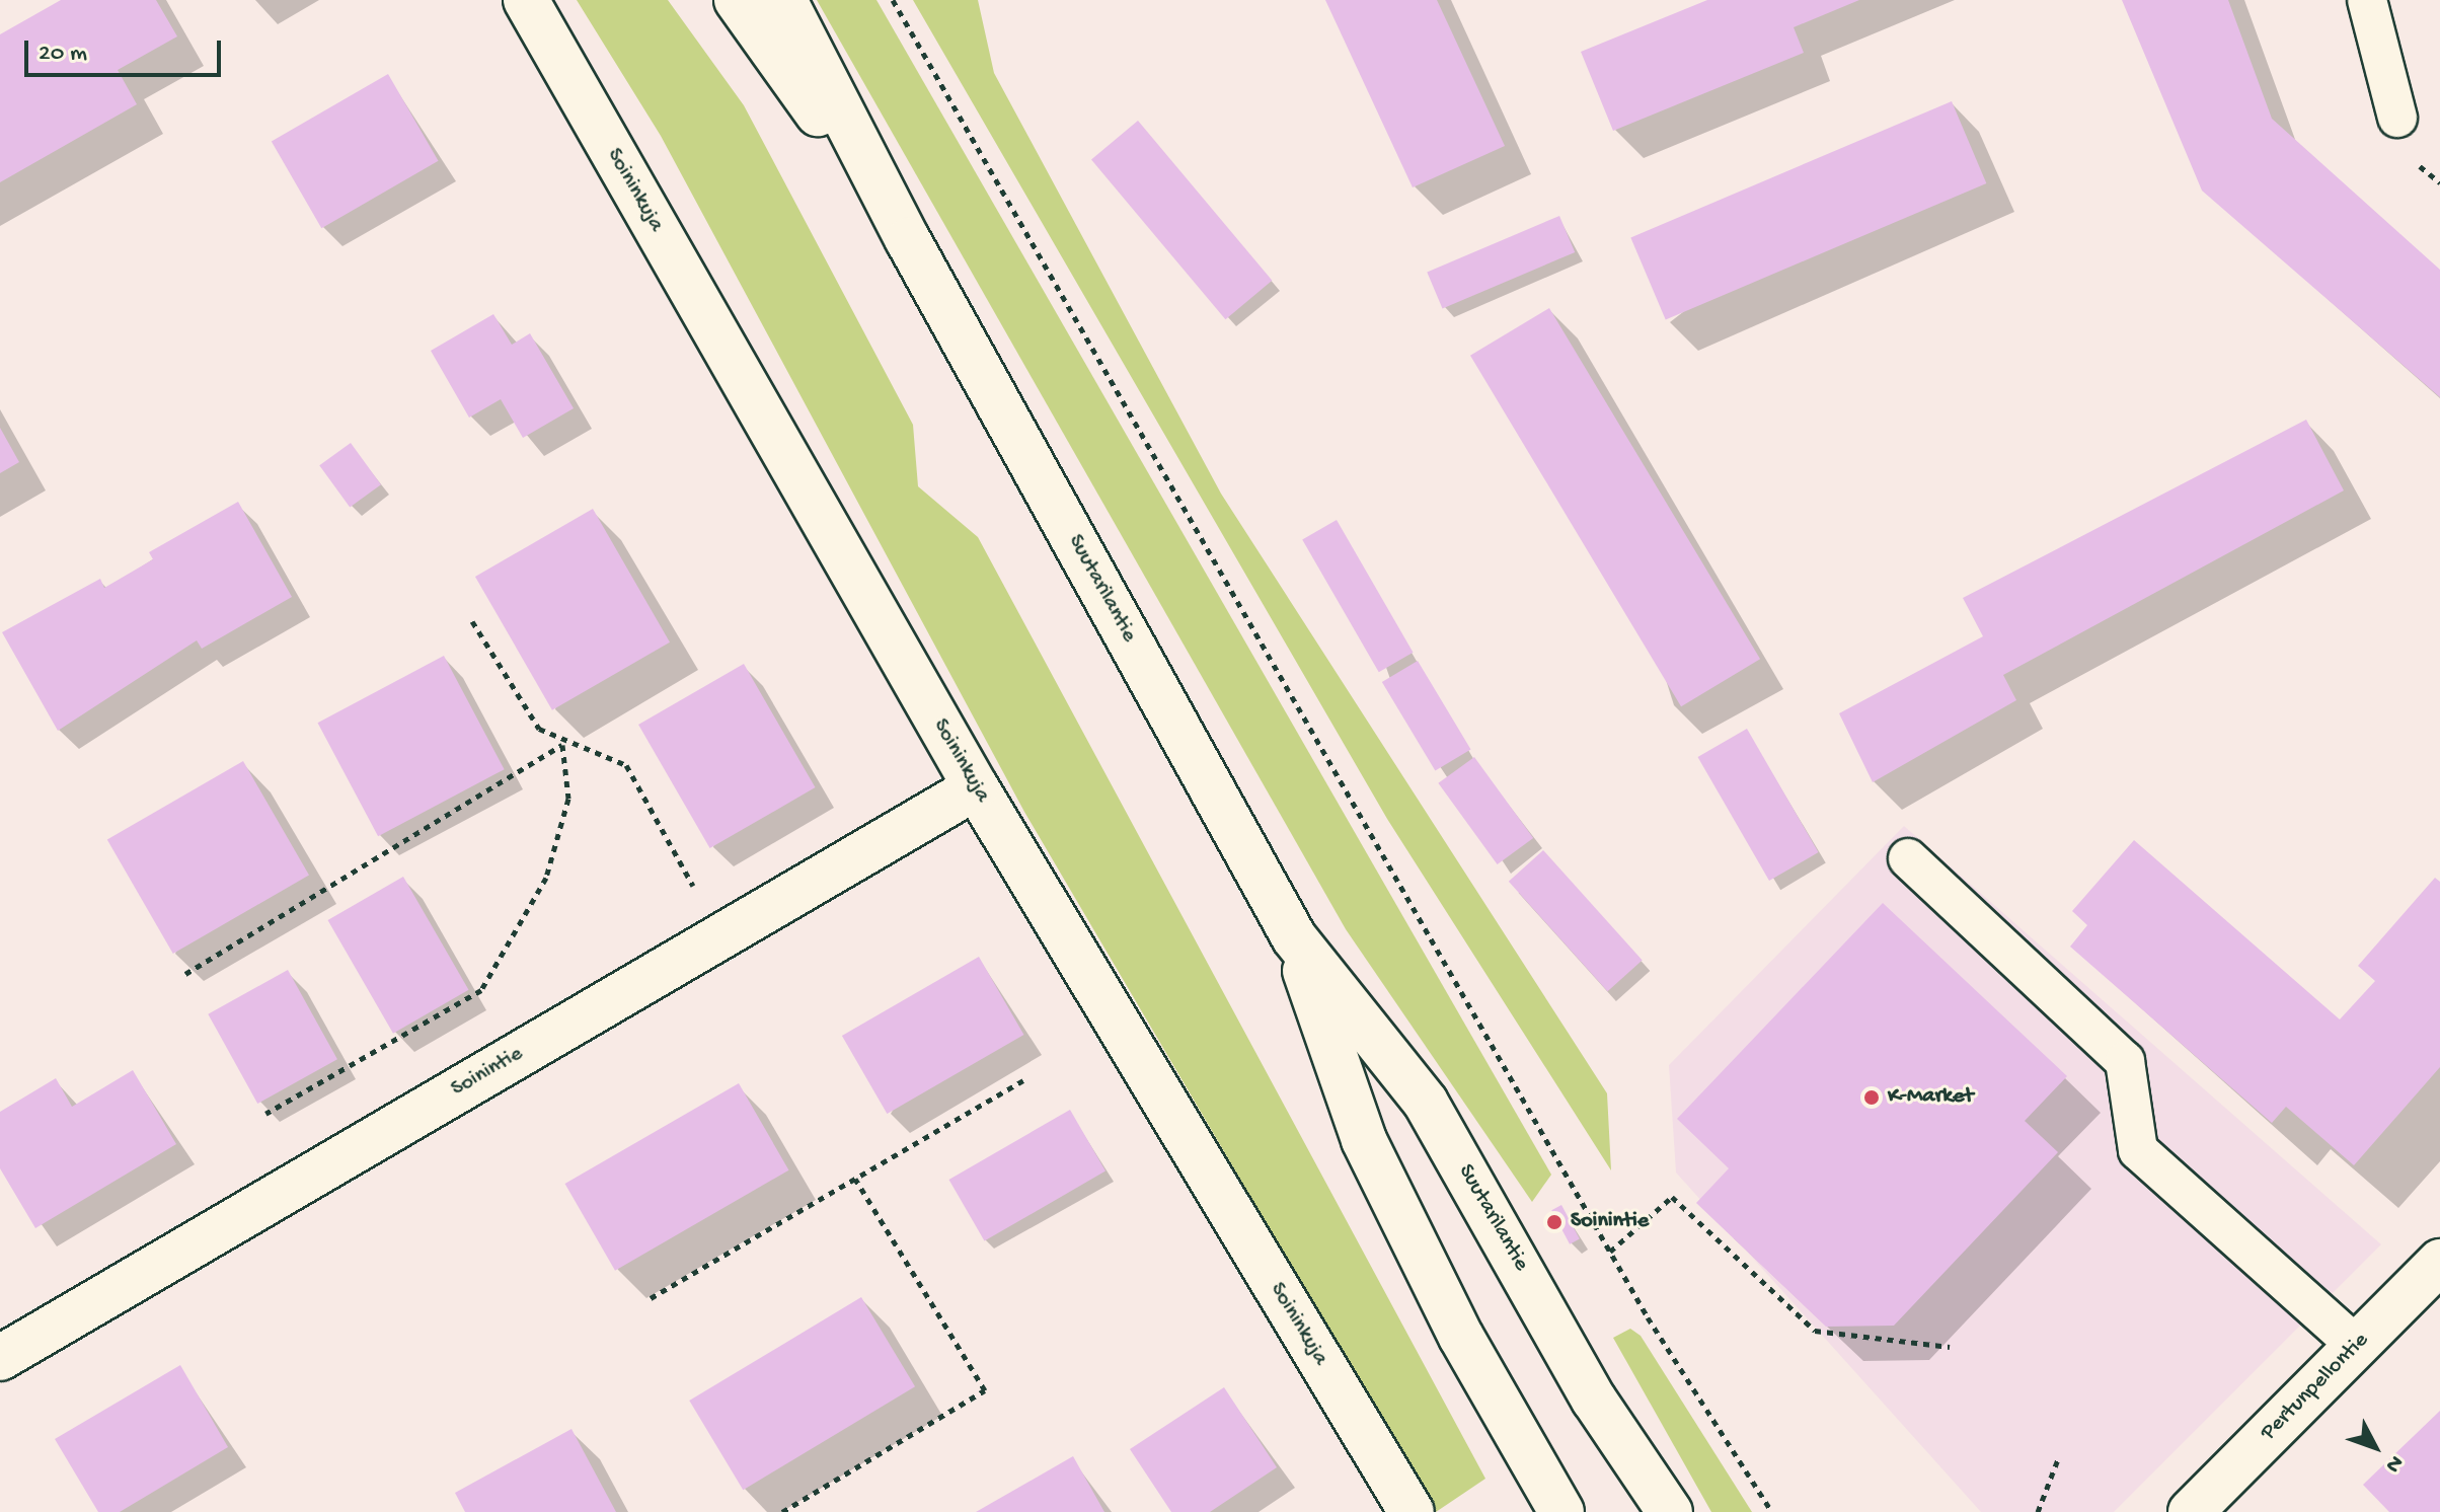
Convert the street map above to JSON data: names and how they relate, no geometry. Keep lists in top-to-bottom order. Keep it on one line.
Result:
{"streets":{"street":["Soininkuja","Suutarilantie","Soinintie","Pertunpellontie"]},"crossings":[["Soininkuja","Soinintie"]],"places":["K-Market","Soinintie"],"scale_bar":"20 m","north":"bottom right"}
